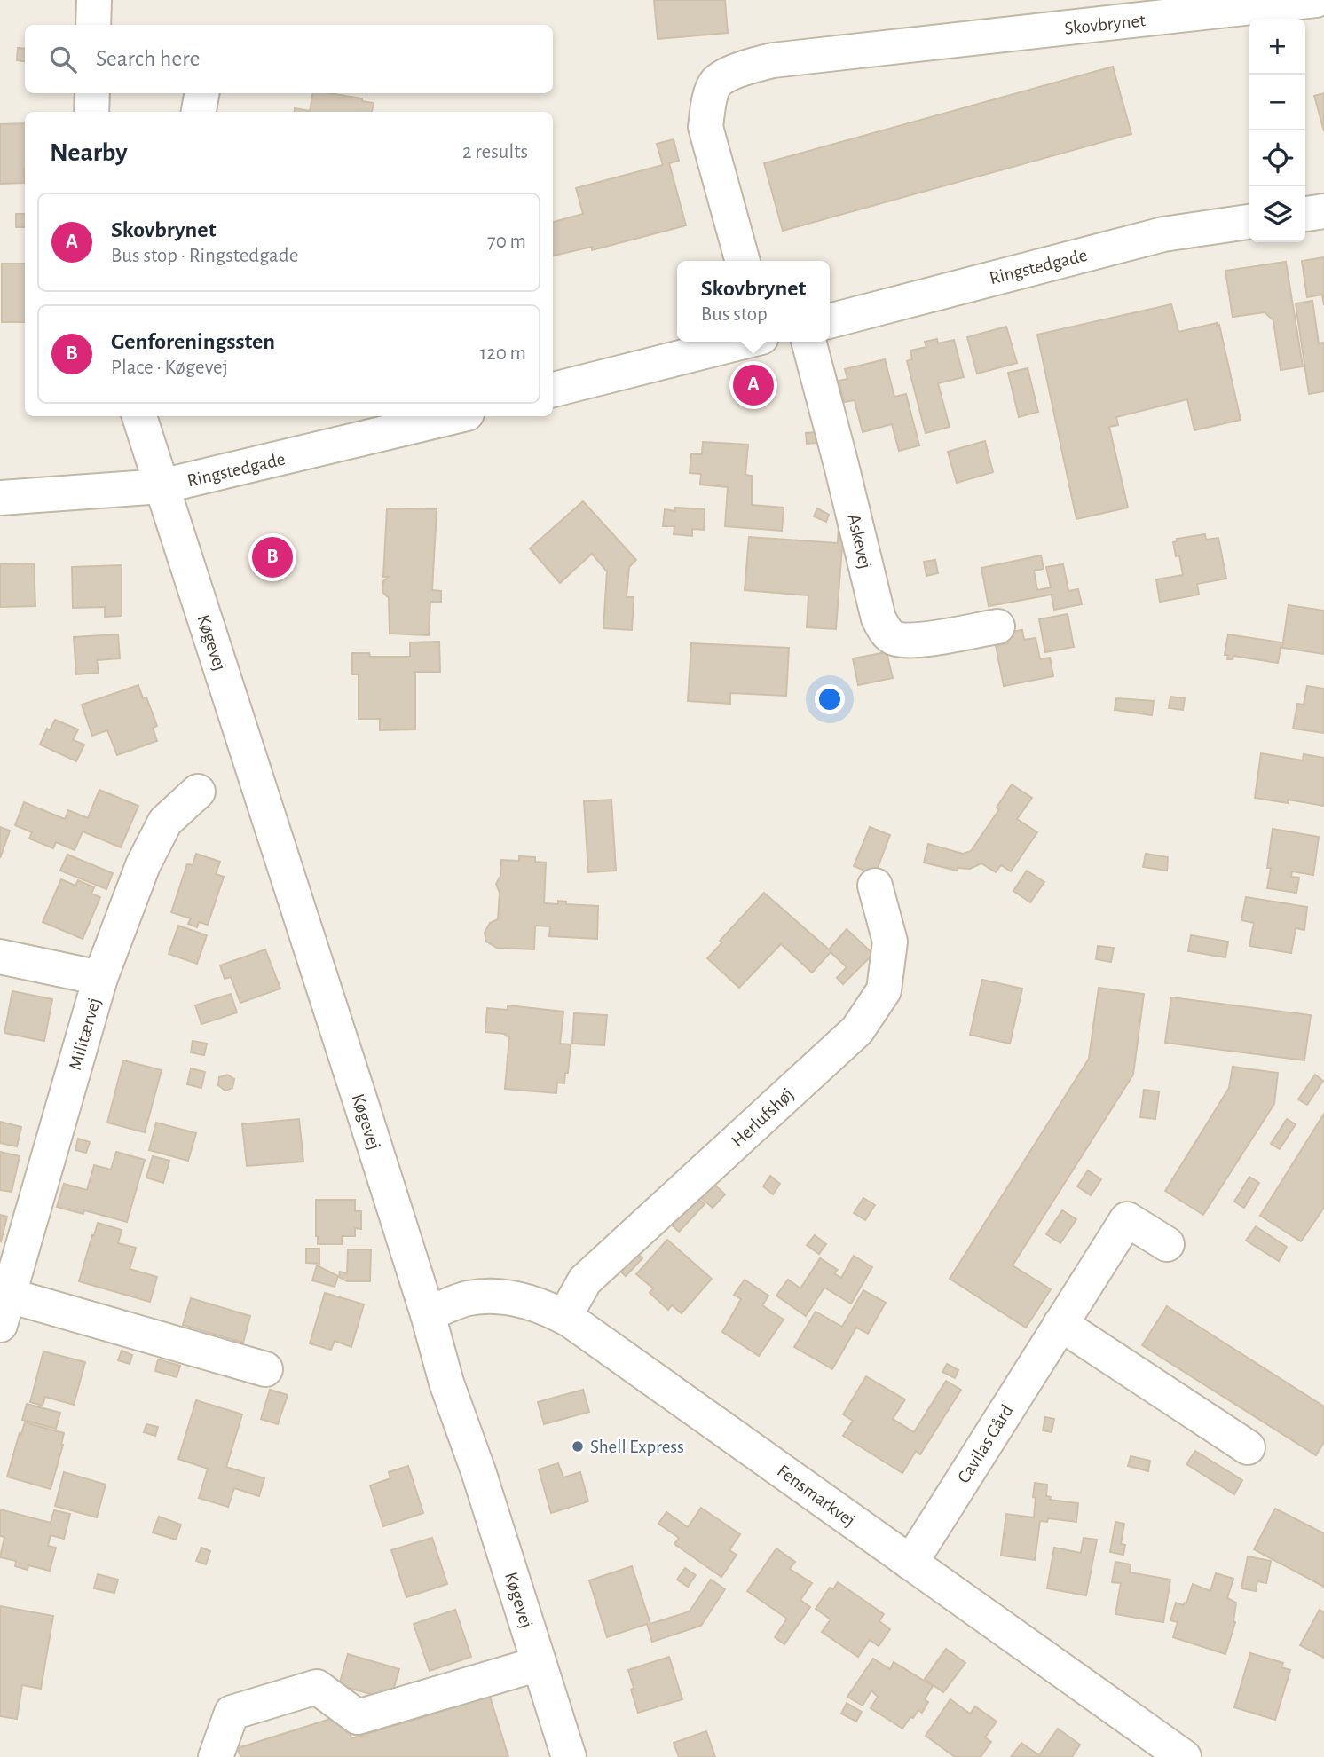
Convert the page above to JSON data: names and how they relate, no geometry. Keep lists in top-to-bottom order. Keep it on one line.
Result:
{"streets":{"street":["Skovbrynet","Ringstedgade","Askevej","Køgevej","Militærvej","Herlufshøj","Cavilas Gård","Fensmarkvej"]},"crossings":[["Ringstedgade","Køgevej"],["Køgevej","Fensmarkvej"],["Herlufshøj","Fensmarkvej"],["Cavilas Gård","Fensmarkvej"]],"places":["Shell Express"],"page":{"map_buttons":["+","−"],"search":"Search here","heading":["Nearby","2 results"],"list":[{"mark":"A","name":"Skovbrynet","note":"Bus stop · Ringstedgade","value":"70 m"},{"mark":"B","name":"Genforeningssten","note":"Place · Køgevej","value":"120 m"}],"popup":["Skovbrynet","Bus stop"],"pins":["A","B"]}}
